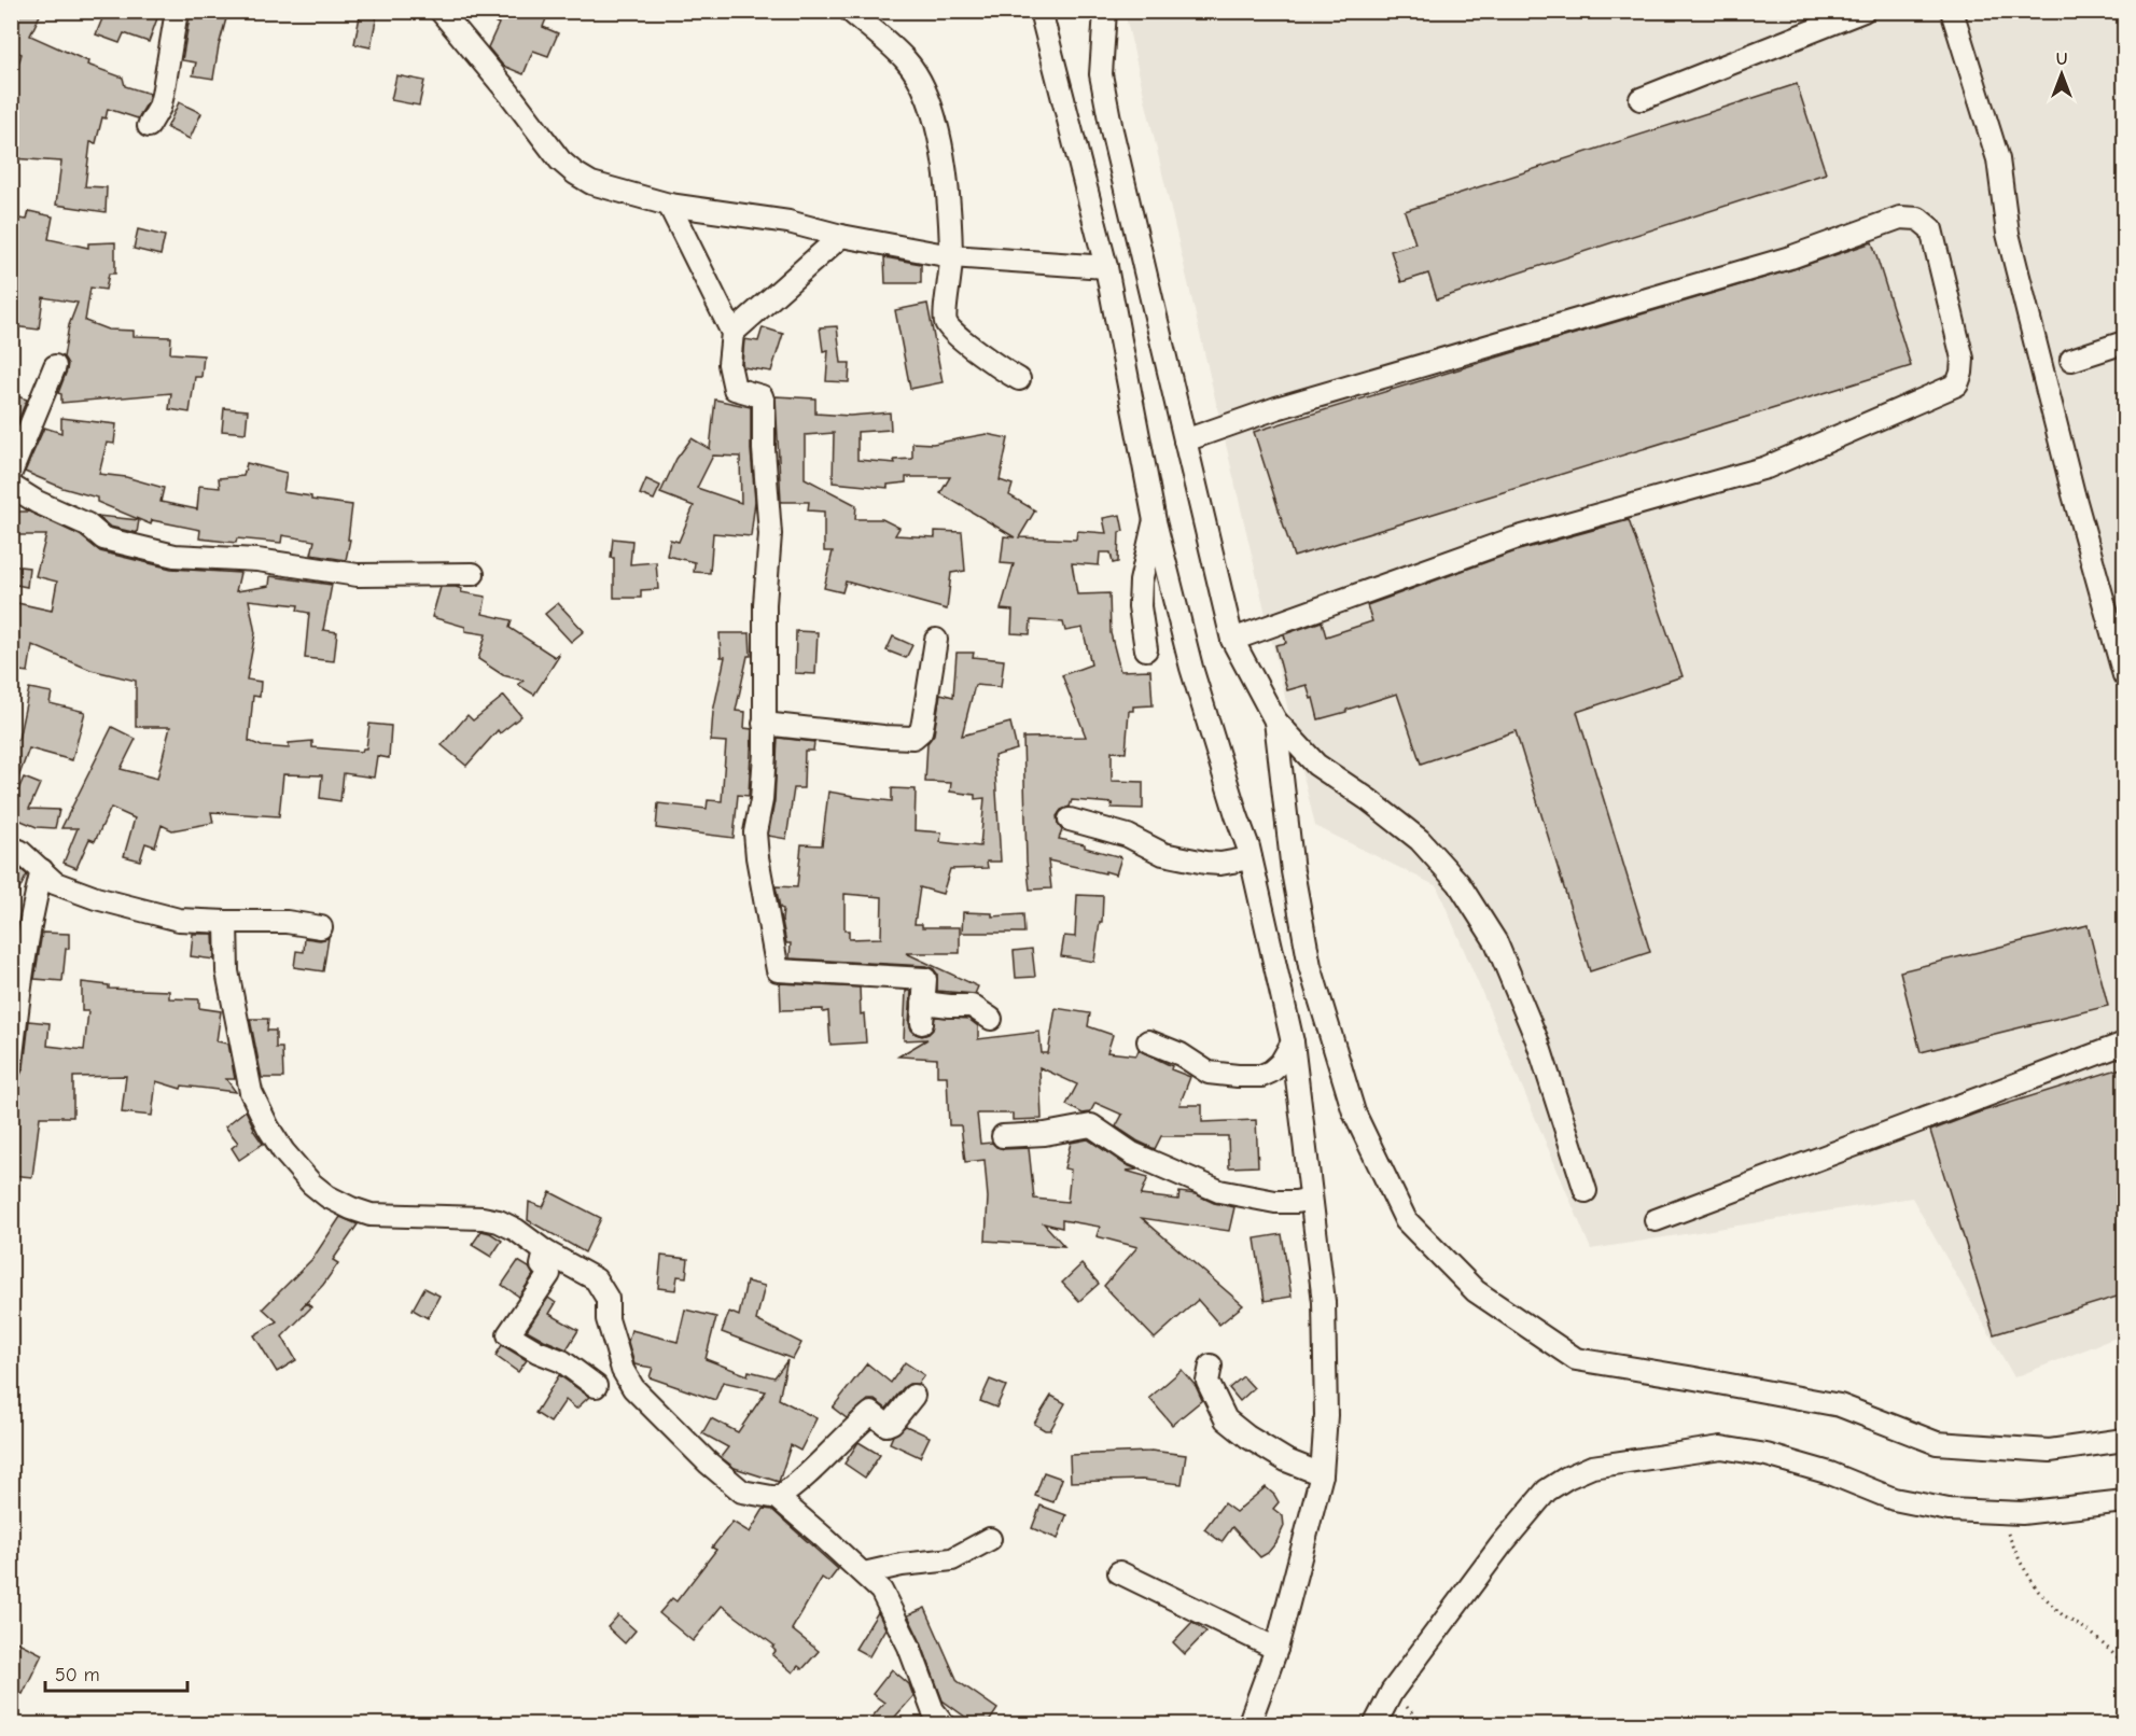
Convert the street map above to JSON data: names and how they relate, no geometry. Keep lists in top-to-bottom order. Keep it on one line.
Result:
{"scale_bar":"50 m","north":"top"}
